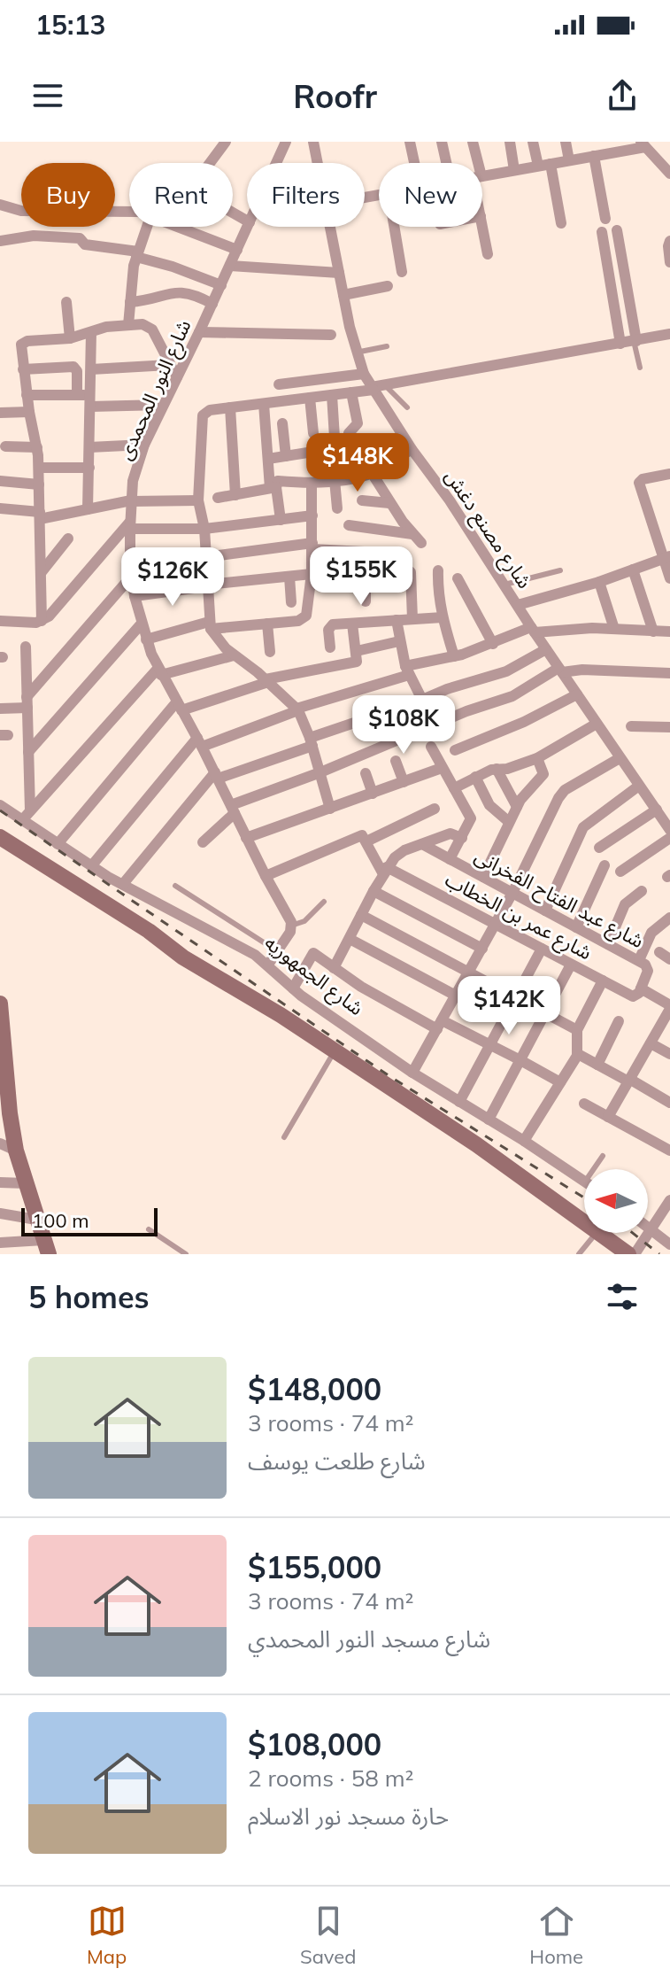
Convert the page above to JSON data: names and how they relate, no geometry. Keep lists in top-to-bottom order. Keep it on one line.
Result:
{"streets":{"street":["شارع النور المحمدى","شارع مصنع دغش","شارع عبد الفتاح الفخرانى","شارع عمر بن الخطاب","شارع الجمهوريه"]},"crossings":[["شارع عبد الفتاح الفخرانى","شارع عمر بن الخطاب"]],"scale_bar":"100 m","north":"left","page":{"status":"15:13","header":"Roofr","chip":["Buy","Rent","Filters","New"],"price":["$148K","$155K","$126K","$108K","$142K"],"scale":"100 m","heading":"5 homes","list":[{"name":"$148,000","note":"3 rooms · 74 m² · شارع طلعت يوسف"},{"name":"$155,000","note":"3 rooms · 74 m² · شارع مسجد النور المحمدي"},{"name":"$108,000","note":"2 rooms · 58 m² · حارة مسجد نور الاسلام"}],"tabs":["Map","Saved","Home"]}}
